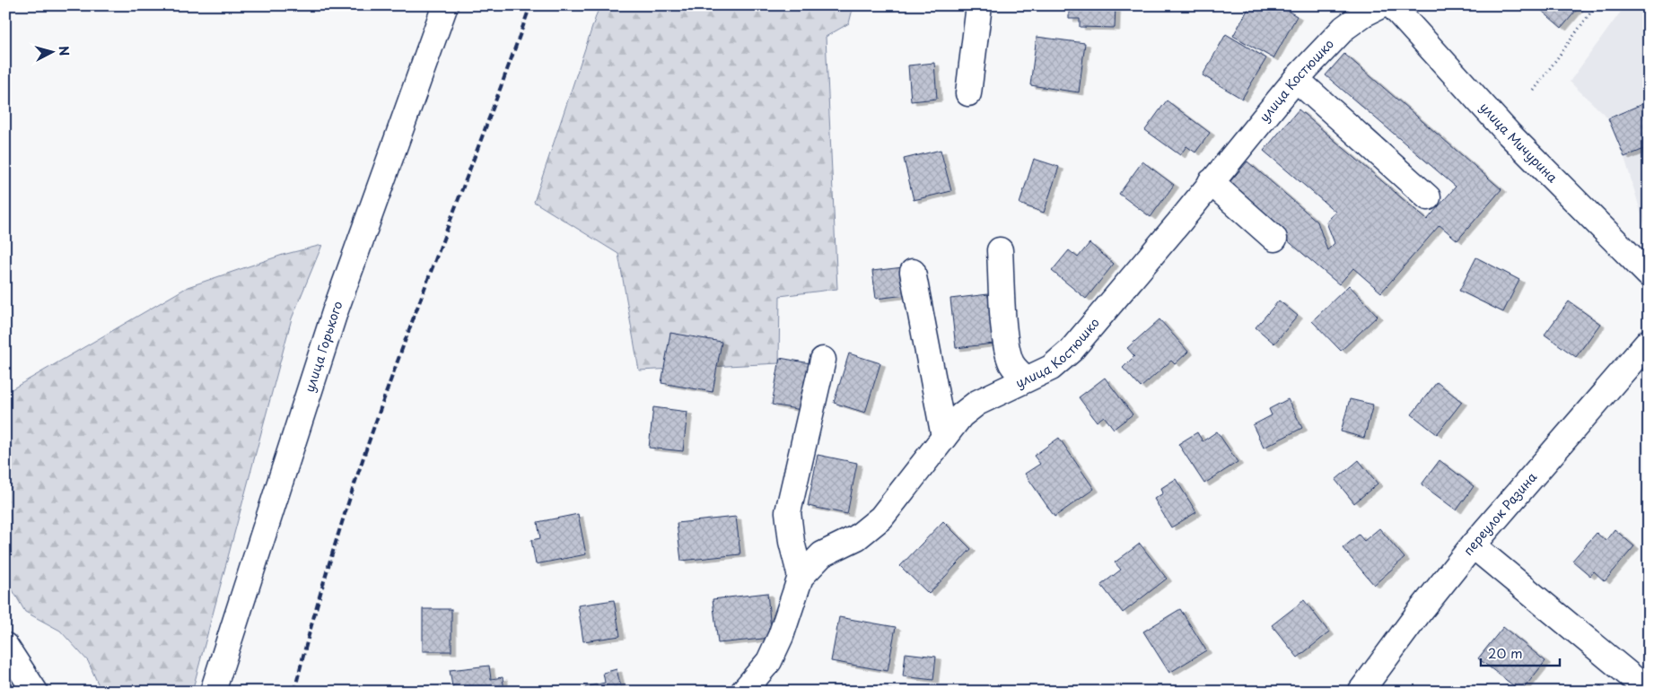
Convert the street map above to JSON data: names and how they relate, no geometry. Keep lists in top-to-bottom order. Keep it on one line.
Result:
{"streets":{"street":["улица Костюшко","улица Мичурина","улица Горького","переулок Разина"]},"scale_bar":"20 m","north":"right"}
